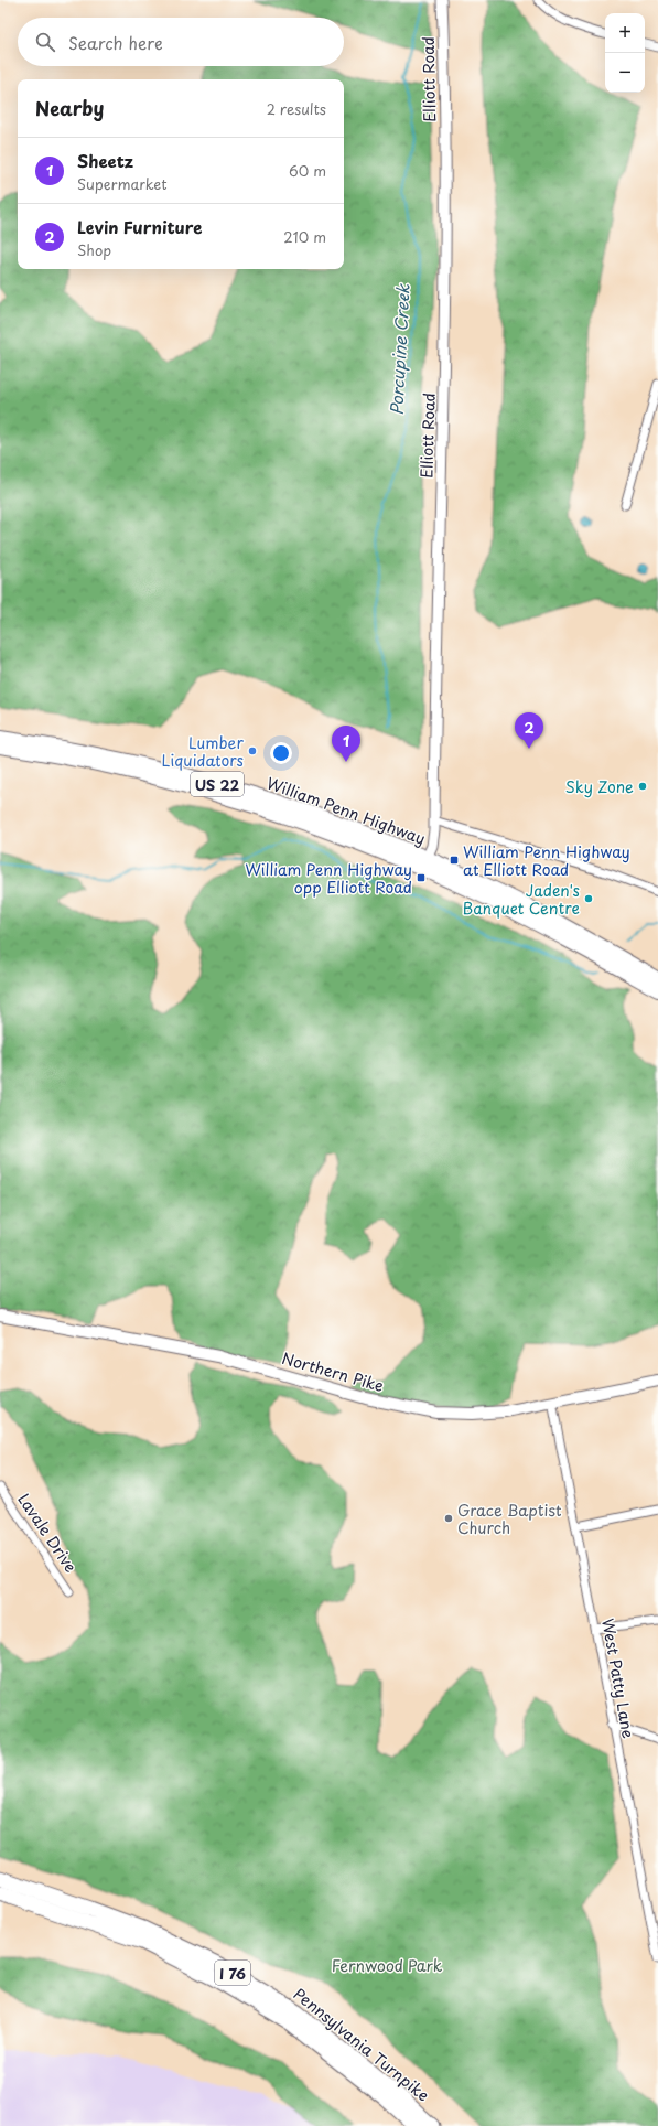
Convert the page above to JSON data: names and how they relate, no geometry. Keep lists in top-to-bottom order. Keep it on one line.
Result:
{"streets":{"highway":["US 22","William Penn Highway","I 76","Pennsylvania Turnpike"],"main road":["Northern Pike"],"street":["Elliott Road","Lavale Drive","West Patty Lane"]},"crossings":[["Elliott Road","William Penn Highway"],["Northern Pike","West Patty Lane"]],"water":["Porcupine Creek"],"parks":["Fernwood Park"],"places":{"other":["Lumber Liquidators","Sky Zone","Jaden's Banquet Centre","Grace Baptist Church"],"transit":["William Penn Highway at Elliott Road","William Penn Highway opp Elliott Road"]},"page":{"map_buttons":["+","−"],"search":"Search here","heading":["Nearby","2 results"],"list":[{"mark":"1","name":"Sheetz","note":"Supermarket","value":"60 m"},{"mark":"2","name":"Levin Furniture","note":"Shop","value":"210 m"}],"pins":["2","1"]}}
